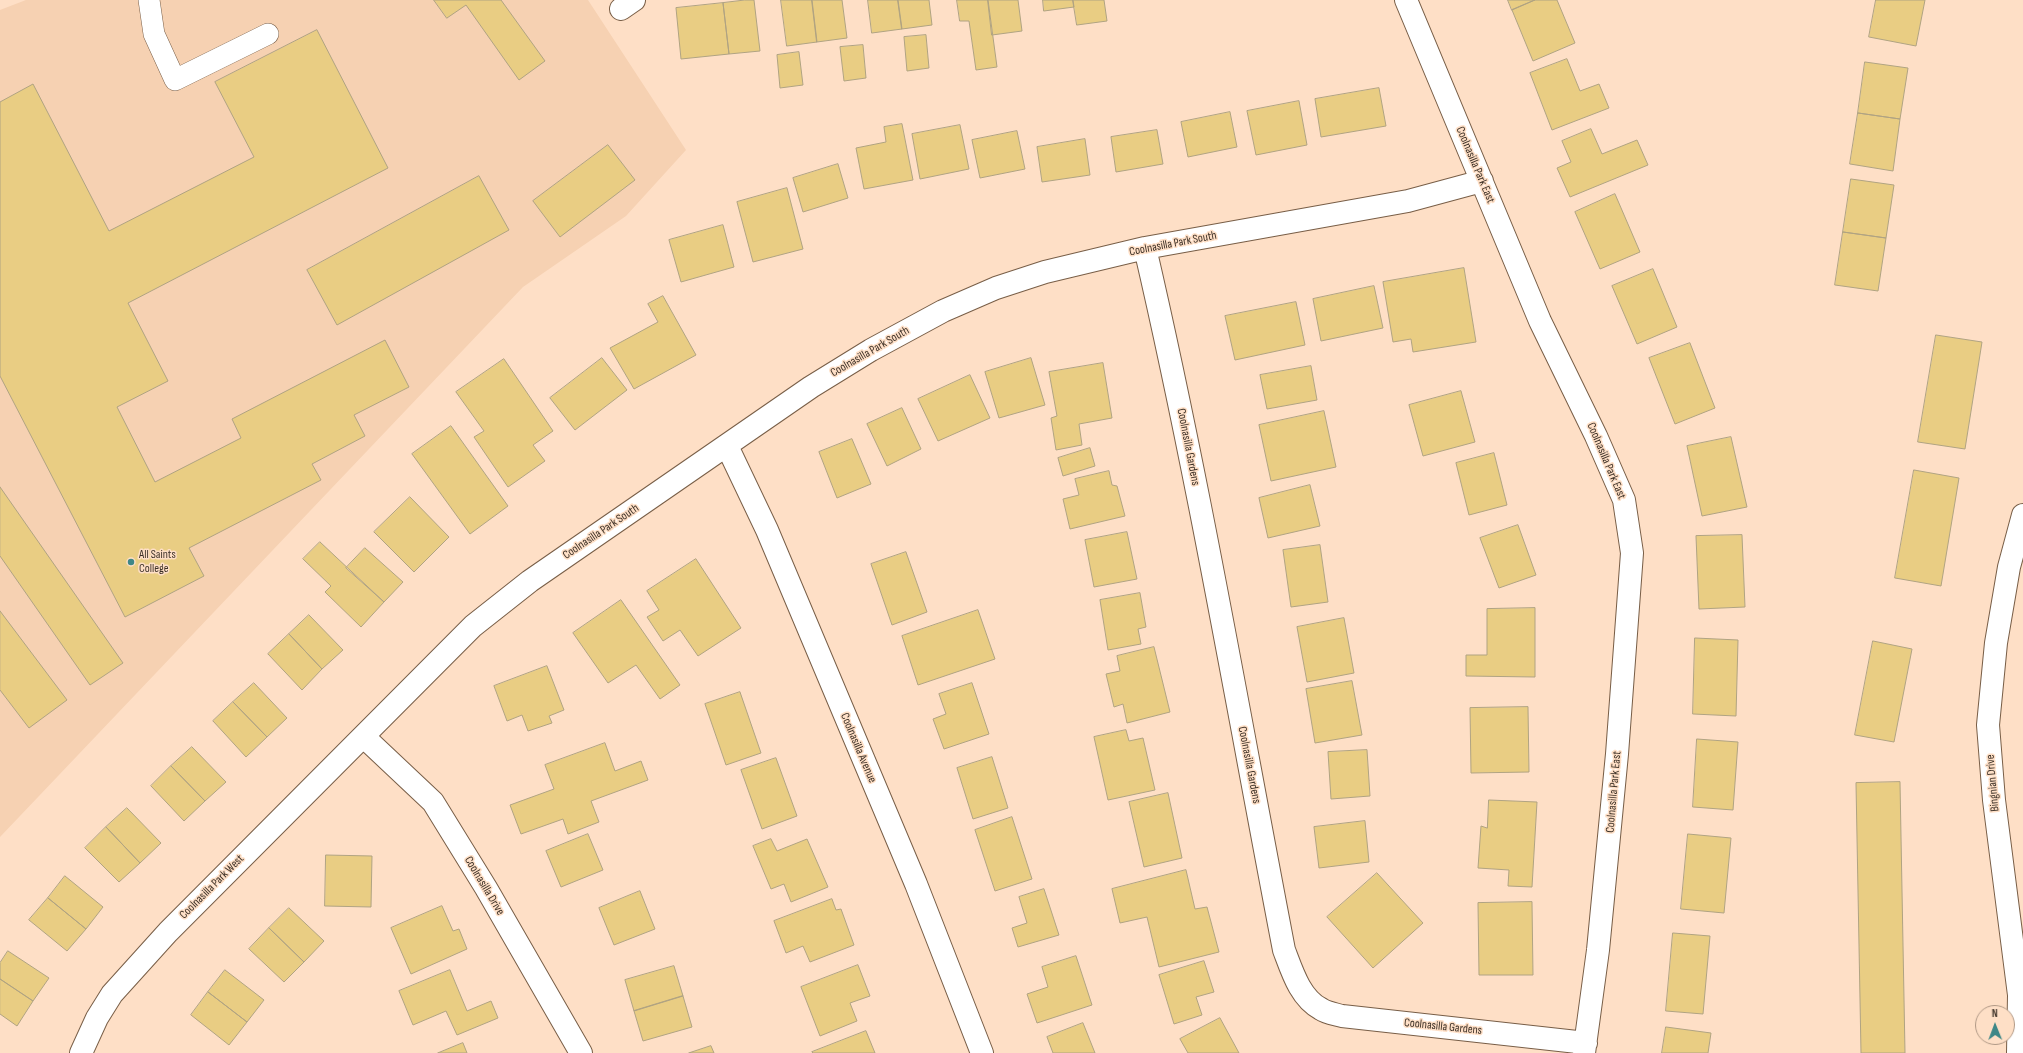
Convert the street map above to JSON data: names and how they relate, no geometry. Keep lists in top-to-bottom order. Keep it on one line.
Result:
{"streets":{"street":["Coolnasilla Park East","Coolnasilla Park South","Coolnasilla Gardens","Coolnasilla Avenue","Bingnian Drive","Coolnasilla Drive","Coolnasilla Park West"]},"crossings":[["Coolnasilla Park East","Coolnasilla Park South"],["Coolnasilla Park East","Coolnasilla Gardens"],["Coolnasilla Park South","Coolnasilla Gardens"],["Coolnasilla Park South","Coolnasilla Avenue"],["Coolnasilla Park South","Coolnasilla Drive"],["Coolnasilla Park South","Coolnasilla Park West"],["Coolnasilla Drive","Coolnasilla Park West"]],"places":["All Saints College"],"north":"top"}
